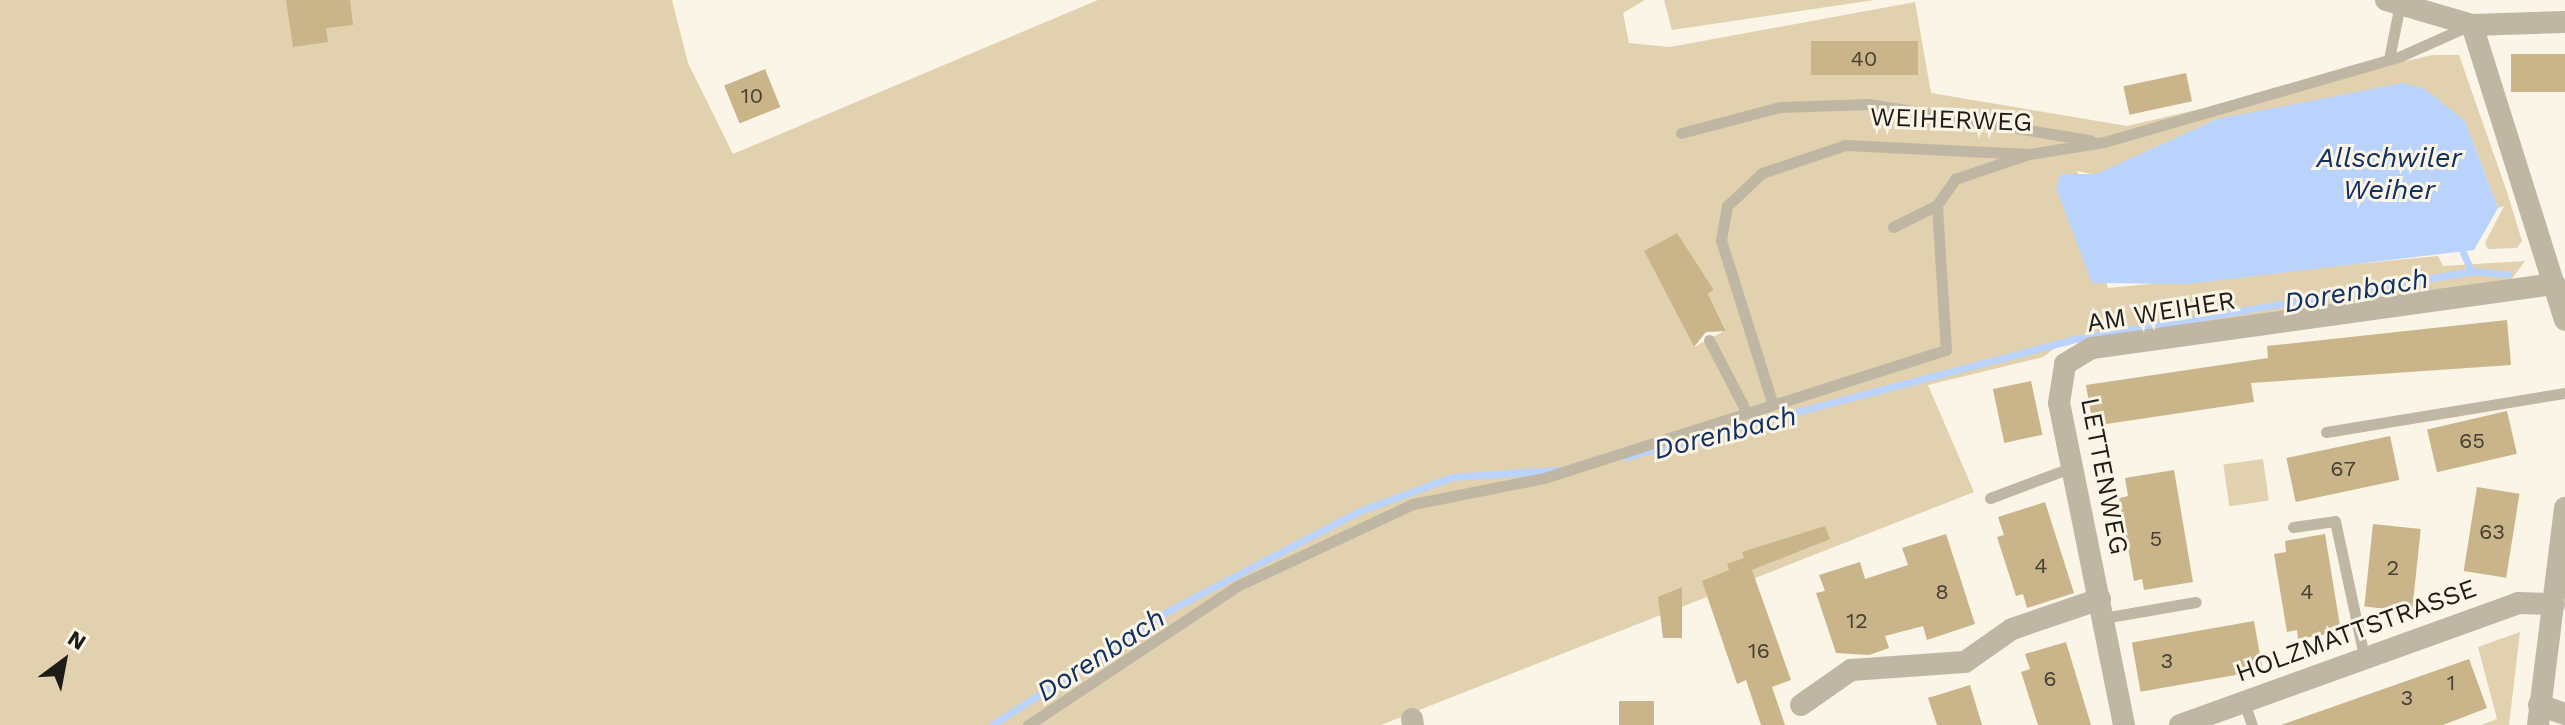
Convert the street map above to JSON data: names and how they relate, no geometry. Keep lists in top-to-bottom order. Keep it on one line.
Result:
{"streets":{"street":["AM WEIHER","LETTENWEG","HOLZMATTSTRASSE"],"lane":["WEIHERWEG"]},"crossings":[["AM WEIHER","LETTENWEG"]],"water":["Allschwiler Weiher","Dorenbach"],"house_numbers":["40","10","65","67","63","5","4","2","8","4","12","16","3","6","1","3"],"north":"top right"}
